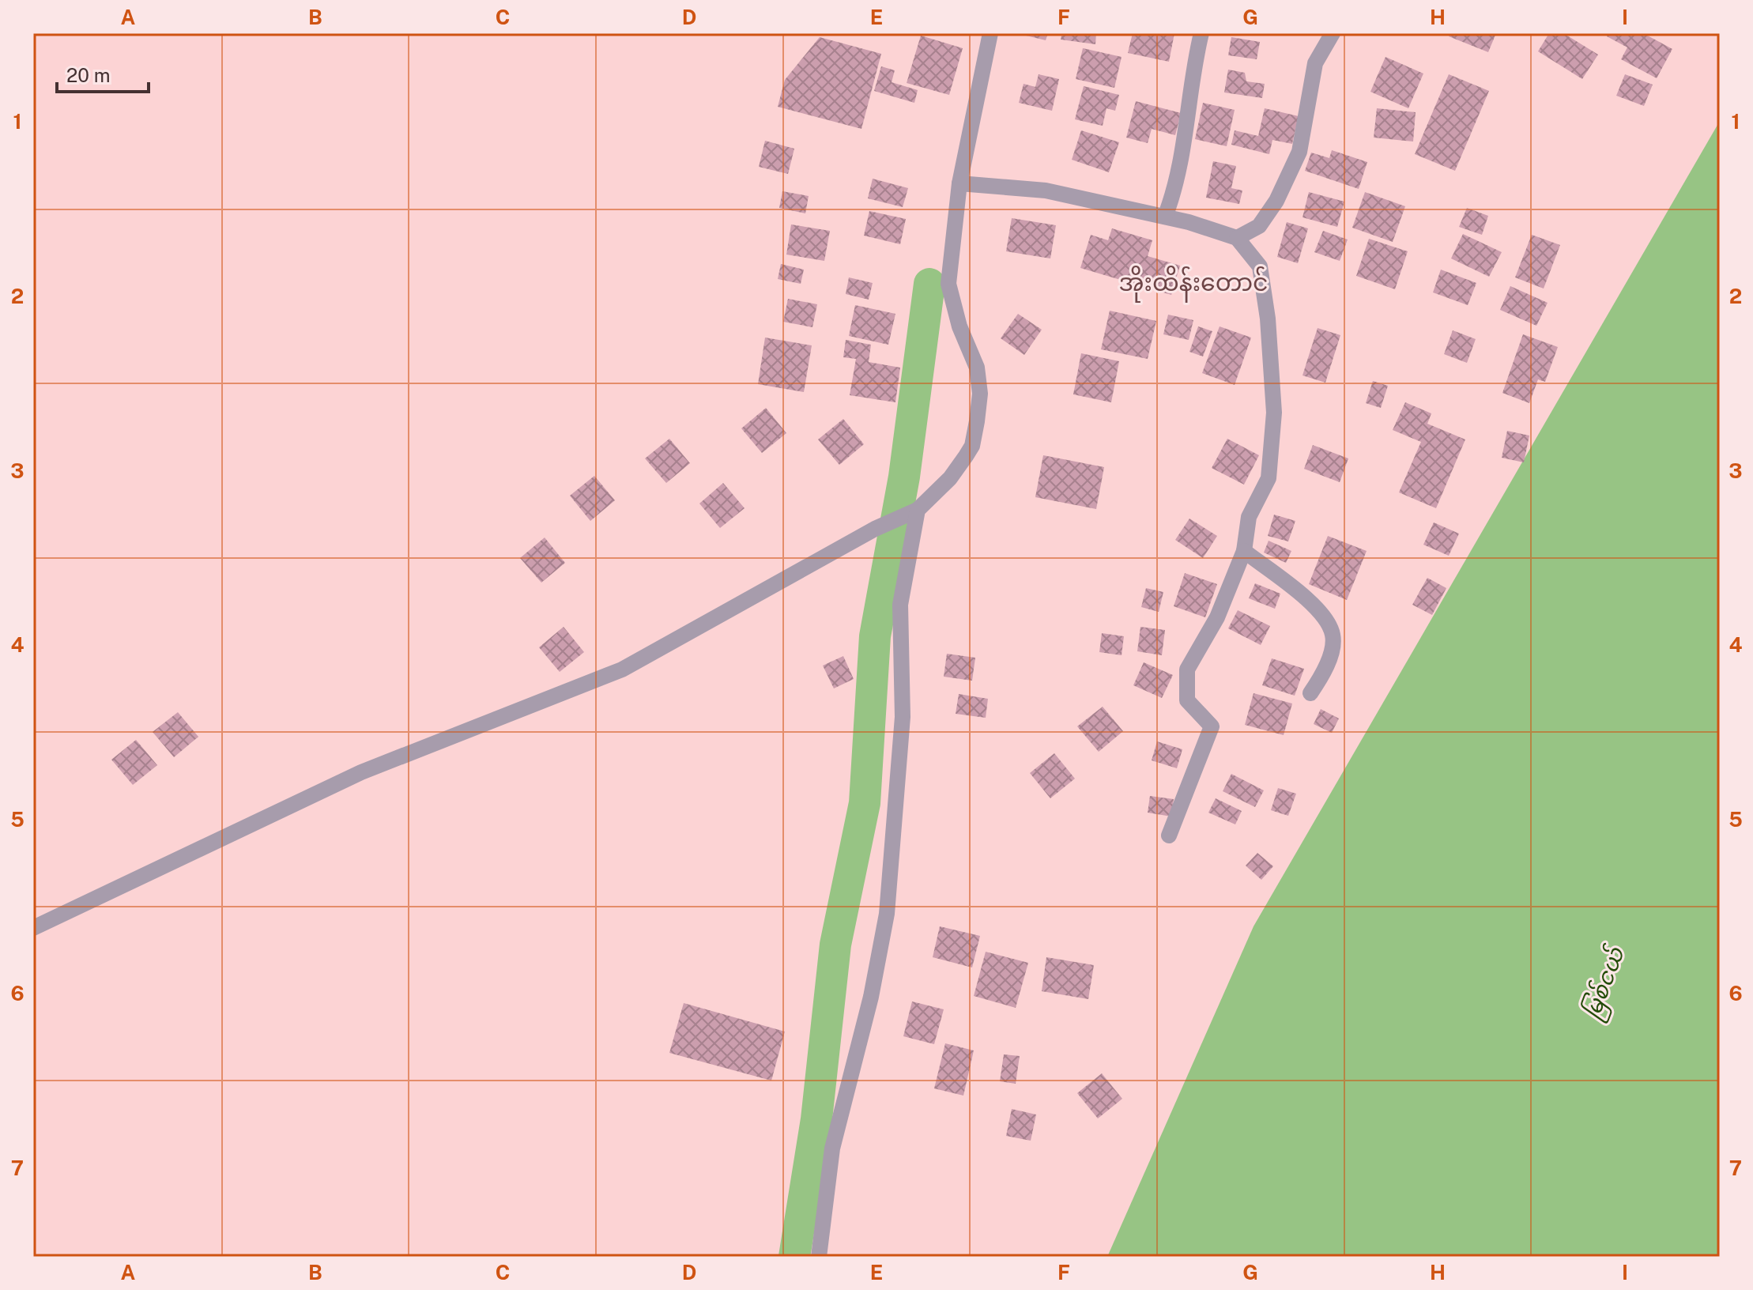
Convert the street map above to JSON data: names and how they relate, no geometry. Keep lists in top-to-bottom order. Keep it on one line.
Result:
{"districts":["အိုးထိန်းတောင်"],"water":["မြစ်ငယ်"],"scale_bar":"20 m","grid":{"columns":["A","B","C","D","E","F","G","H","I"],"rows":["1","2","3","4","5","6","7"]}}
